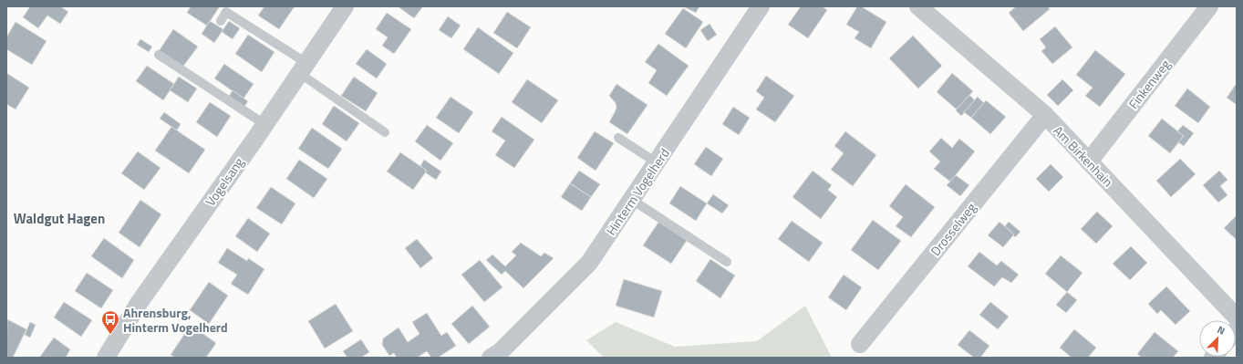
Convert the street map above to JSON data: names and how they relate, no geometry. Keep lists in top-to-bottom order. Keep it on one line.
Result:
{"streets":{"street":["Finkenweg","Am Birkenhain","Vogelsang","Hinterm Vogelherd","Drosselweg"]},"crossings":[["Finkenweg","Am Birkenhain"],["Am Birkenhain","Drosselweg"]],"districts":["Waldgut Hagen"],"places":{"bus stop":["Ahrensburg, Hinterm Vogelherd"]},"north":"top right"}
